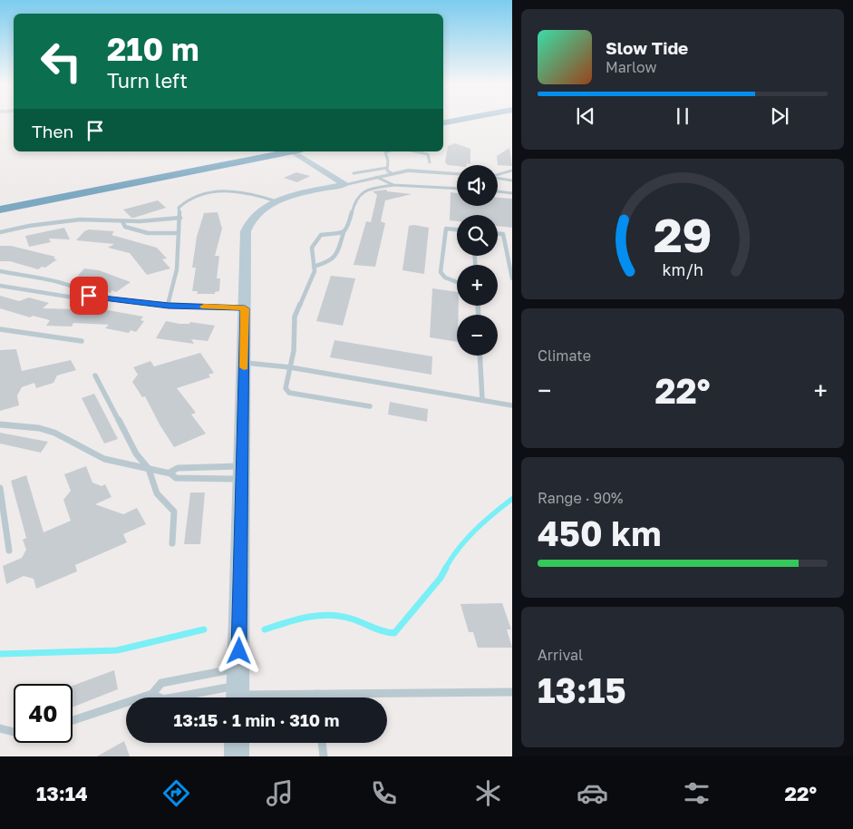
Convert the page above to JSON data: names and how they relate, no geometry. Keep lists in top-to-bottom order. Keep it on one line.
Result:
{"page":{"turn":["210 m","Turn left"],"song":["Slow Tide","Marlow"],"then":"Then","map_buttons":["+","−"],"tile":["Climate",["Range · 90%","450 km"],["Arrival","13:15"]],"heat":["−","22°","+"],"limit":"40","trip":"13:15 · 1 min · 310 m","tabs":["13:14","22°"],"gauge":["29","km/h"]}}
